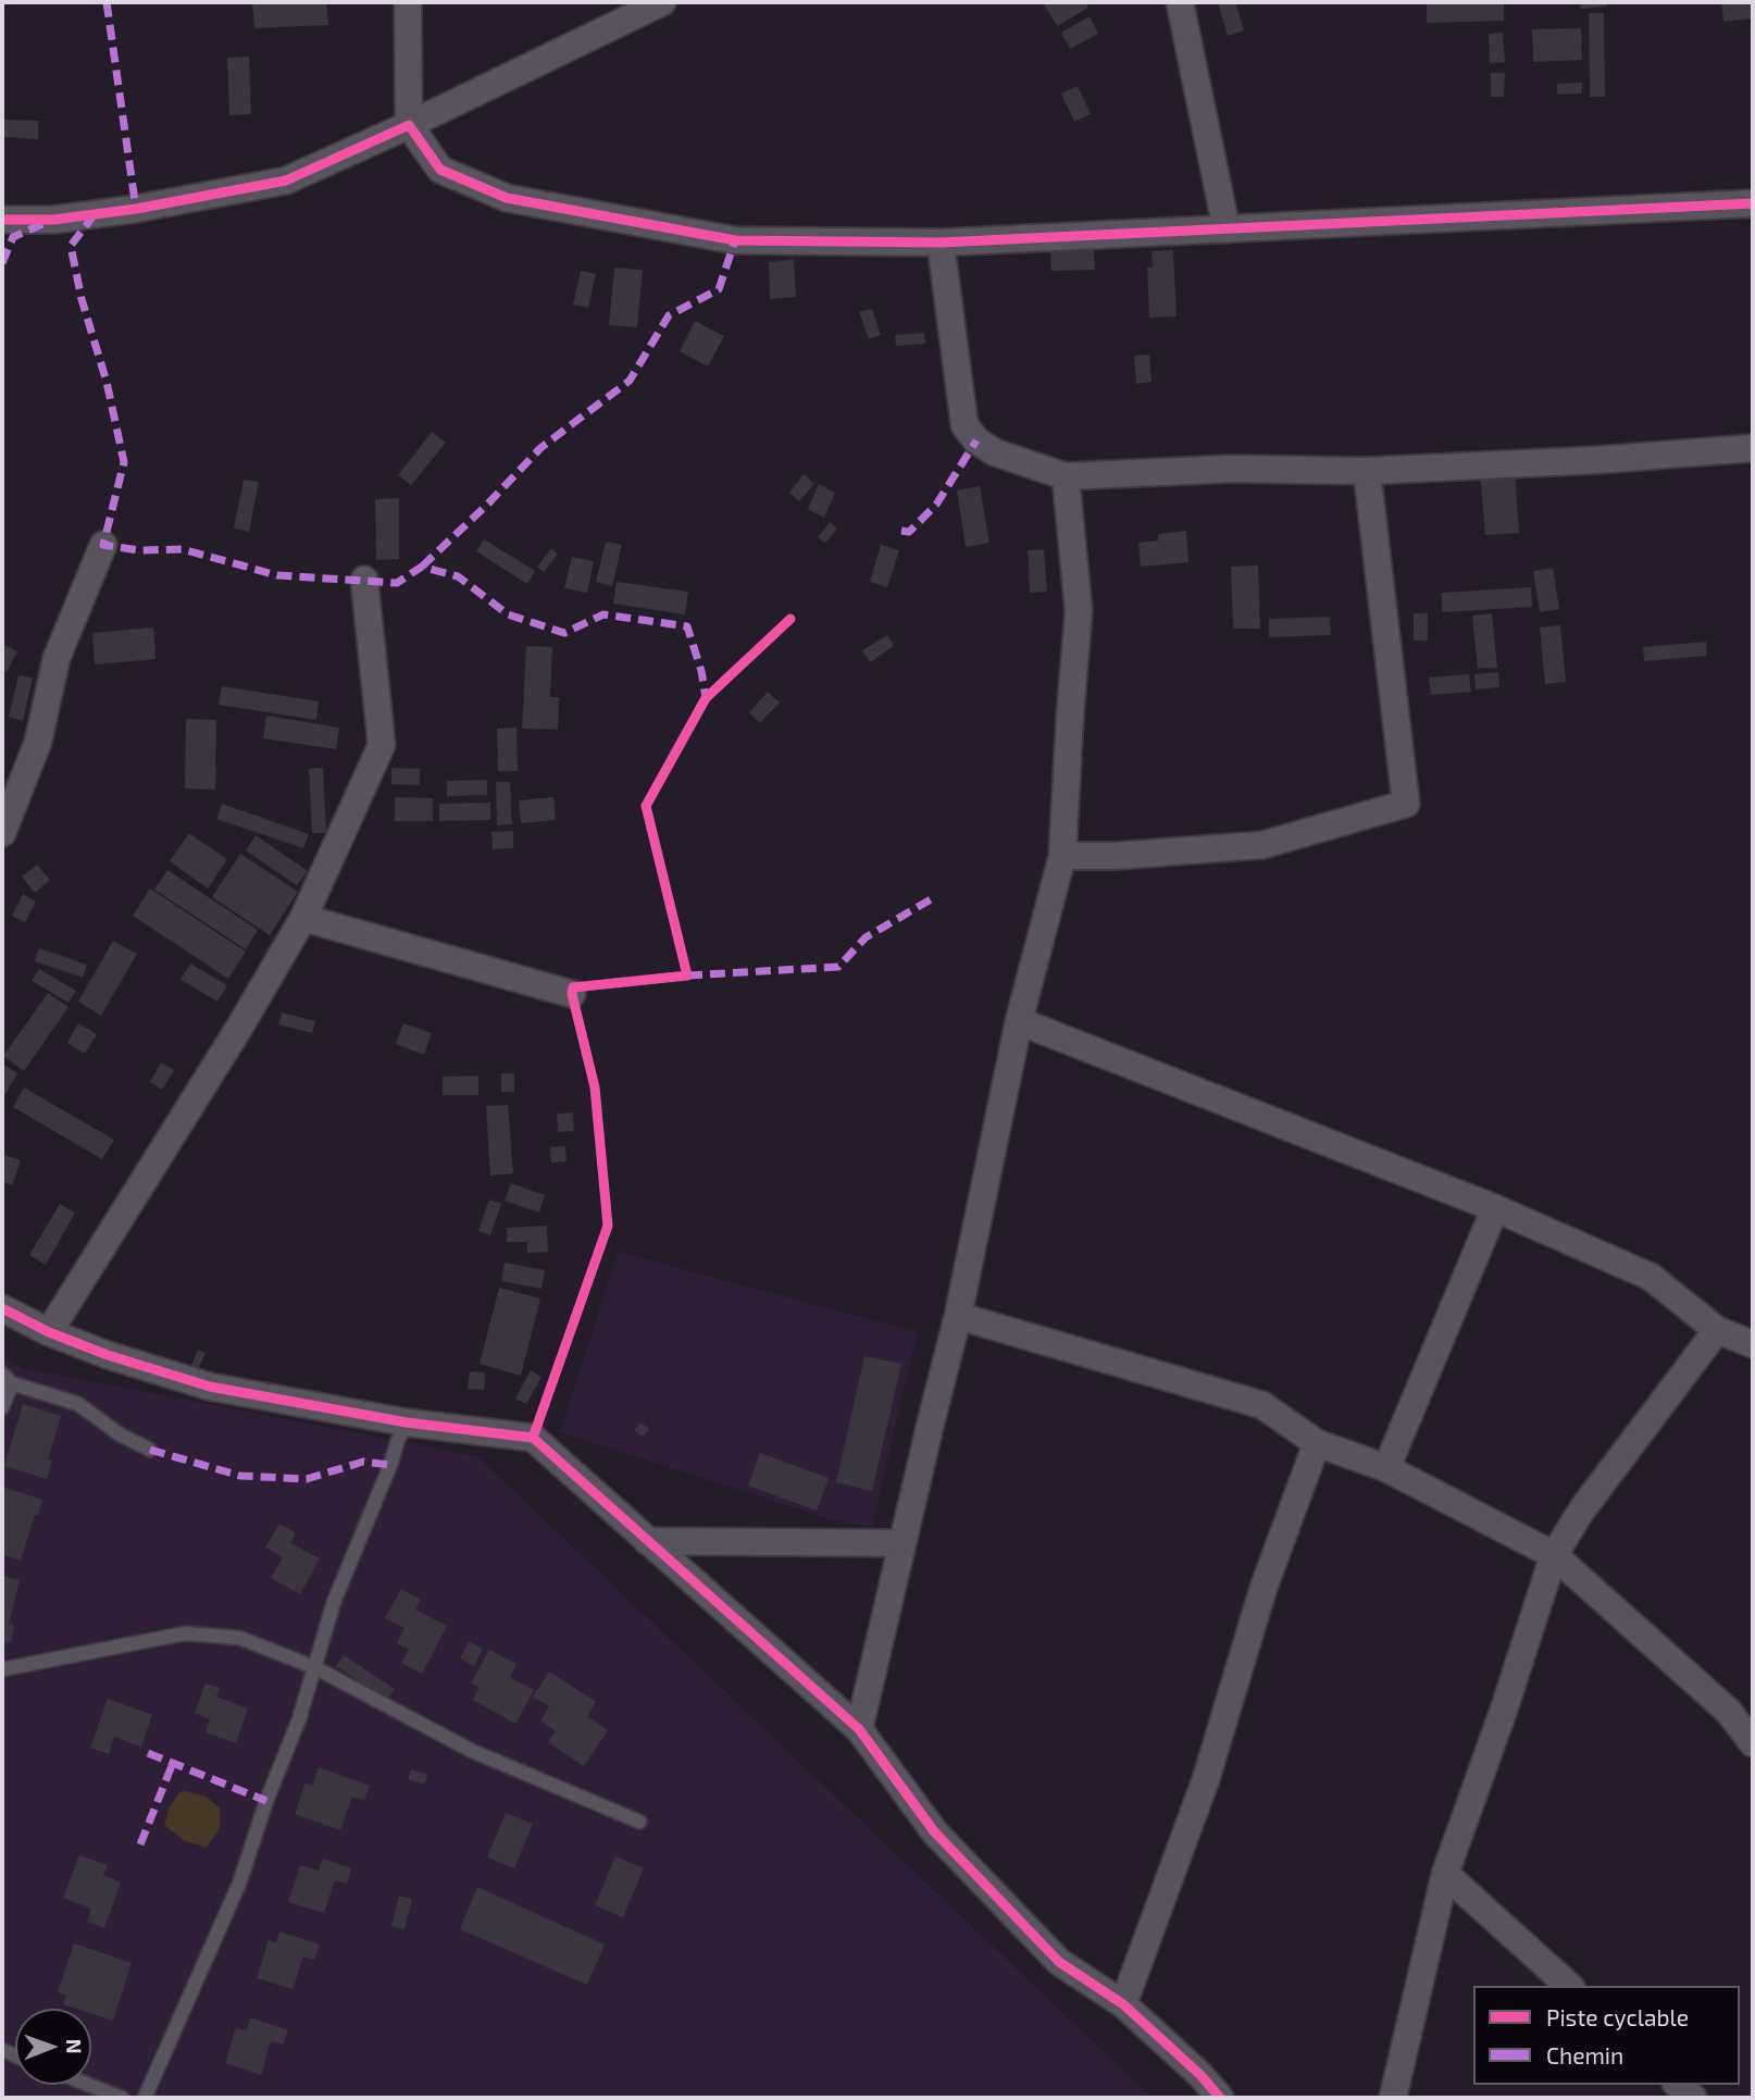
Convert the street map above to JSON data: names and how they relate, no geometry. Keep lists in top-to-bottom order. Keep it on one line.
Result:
{"legend":["Piste cyclable","Chemin"],"north":"right"}
